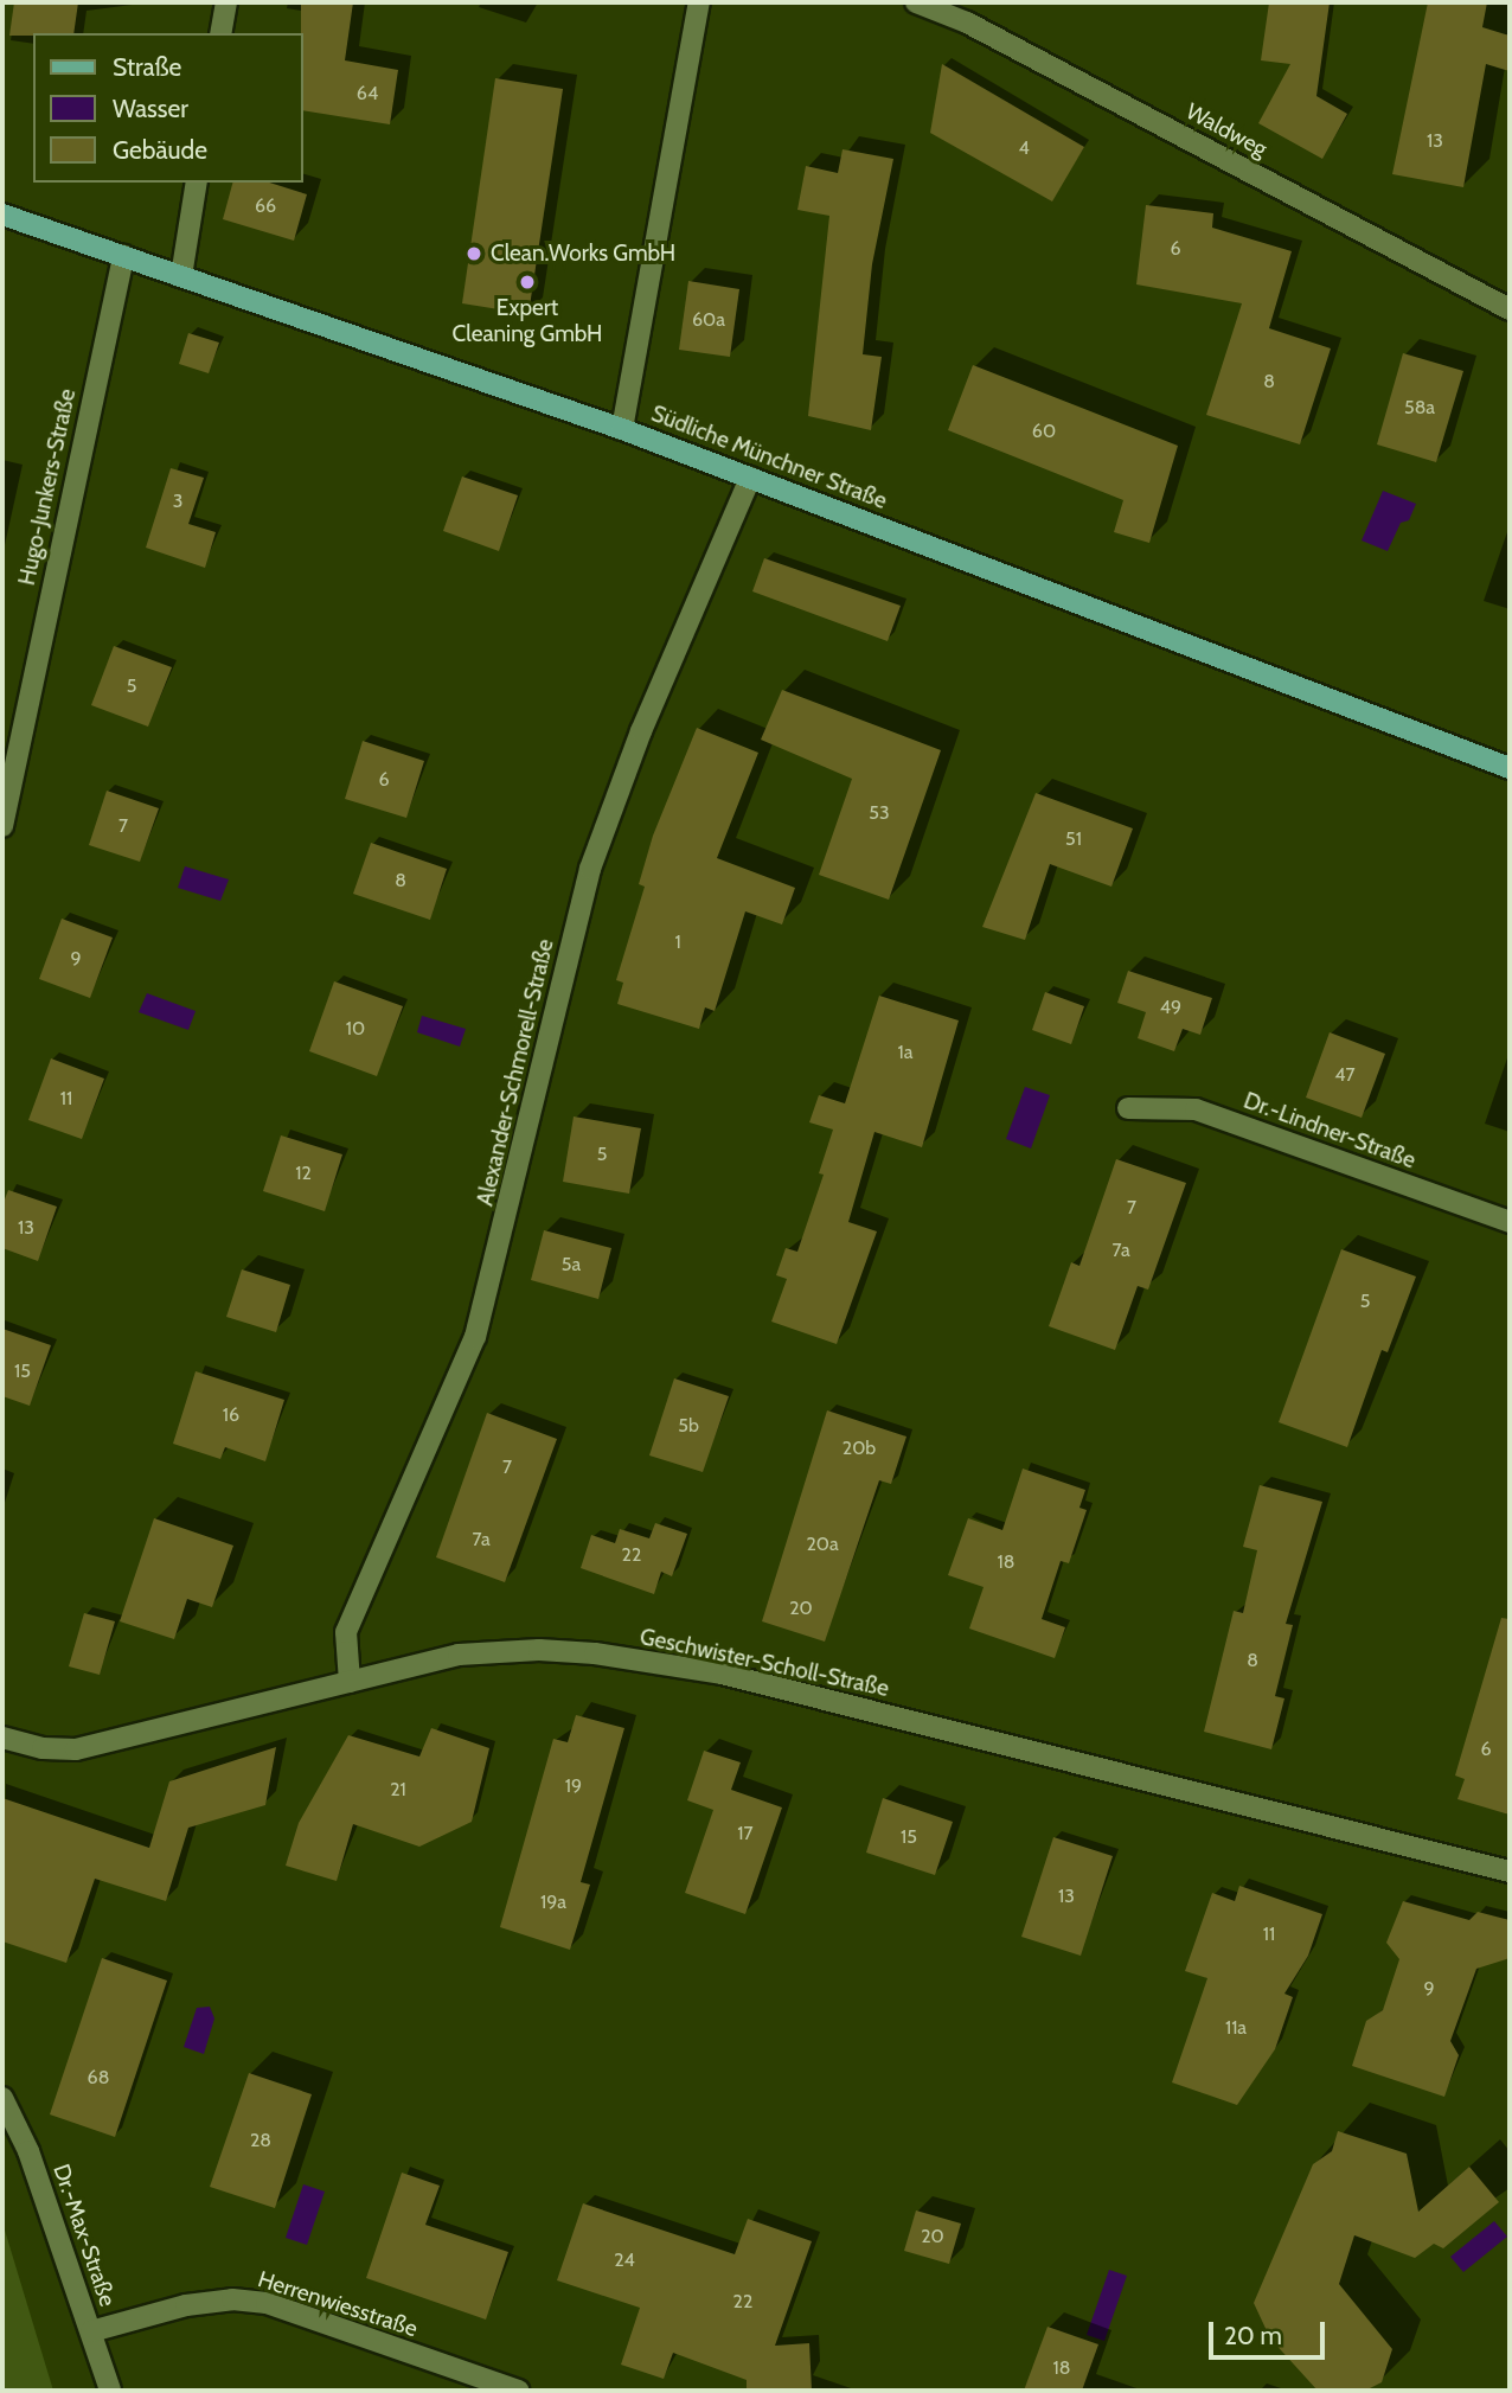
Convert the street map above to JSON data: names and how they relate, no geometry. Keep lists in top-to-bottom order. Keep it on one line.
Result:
{"streets":{"main road":["Südliche Münchner Straße"],"street":["Waldweg","Hugo-Junkers-Straße","Alexander-Schmorell-Straße","Dr.-Lindner-Straße","Geschwister-Scholl-Straße","Dr.-Max-Straße","Herrenwiesstraße"]},"crossings":[["Südliche Münchner Straße","Hugo-Junkers-Straße"],["Südliche Münchner Straße","Alexander-Schmorell-Straße"],["Alexander-Schmorell-Straße","Geschwister-Scholl-Straße"],["Dr.-Max-Straße","Herrenwiesstraße"]],"places":["Clean.Works GmbH","Expert Cleaning GmbH"],"house_numbers":["64","13","4","66","6","60a","8","58a","60","3","5","6","53","7","51","8","1","9","49","10","1a","47","11","5","12","7","13","7a","5a","5","15","16","5b","20b","7","7a","20a","22","18","20","8","6","19","21","17","15","13","19a","11","9","11a","68","28","20","24","22","18"],"legend":["Straße","Wasser","Gebäude"],"scale_bar":"20 m"}
